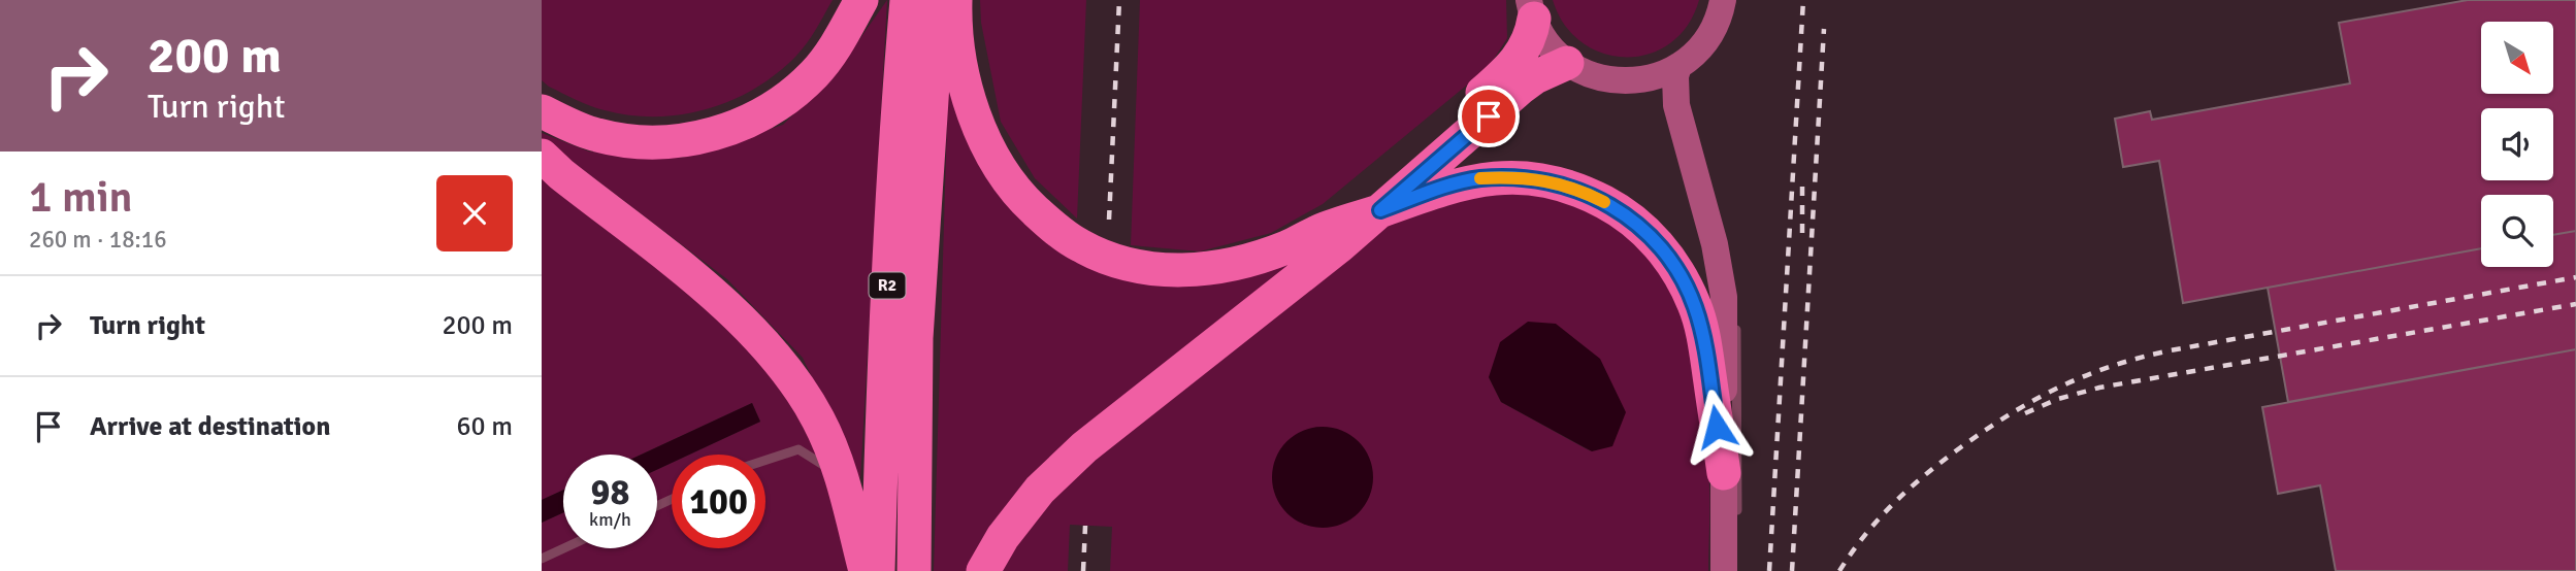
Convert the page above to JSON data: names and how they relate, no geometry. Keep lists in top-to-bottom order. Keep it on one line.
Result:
{"streets":{"highway":["R2"]},"north":"bottom right","page":{"turn":["200 m","Turn right"],"heading":["1 min","260 m · 18:16"],"list":[{"name":"Turn right","value":"200 m"},{"name":"Arrive at destination","value":"60 m"}],"speed":"98 km/h","limit":"100"}}
